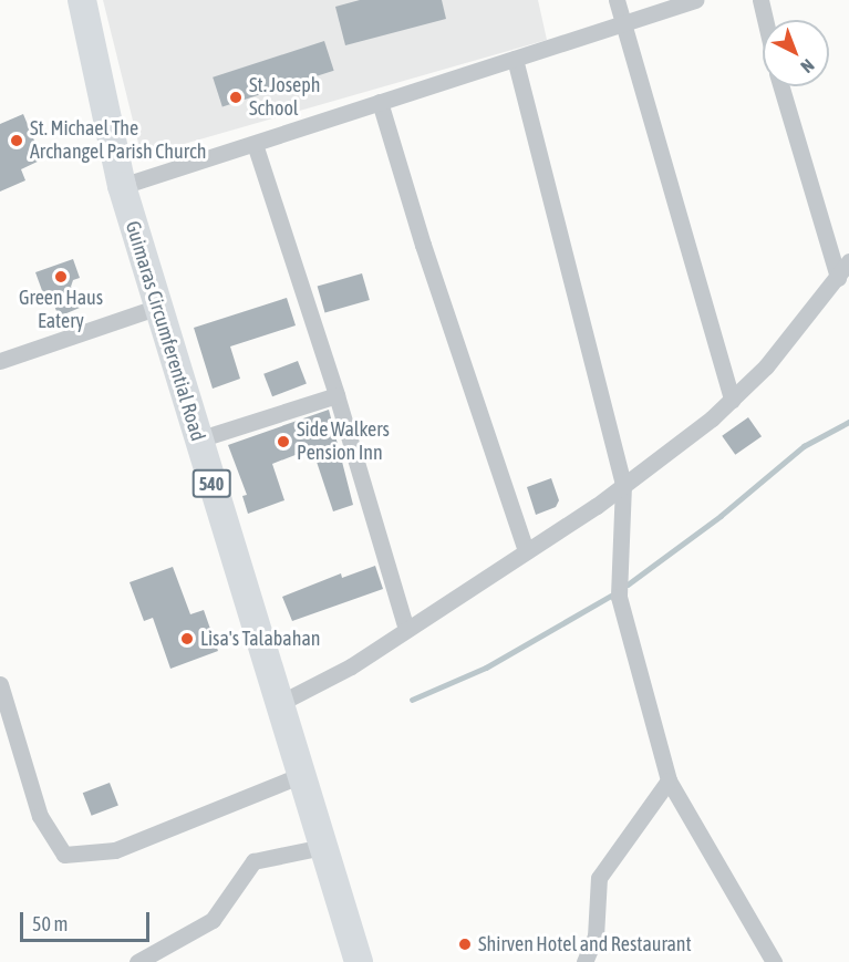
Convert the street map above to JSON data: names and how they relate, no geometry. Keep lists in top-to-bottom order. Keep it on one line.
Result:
{"streets":{"main road":["Guimaras Circumferential Road","540"]},"places":["St. Joseph School","St. Michael The Archangel Parish Church","Green Haus Eatery","Side Walkers Pension Inn","Lisa's Talabahan","Shirven Hotel and Restaurant"],"scale_bar":"50 m","north":"bottom right"}
